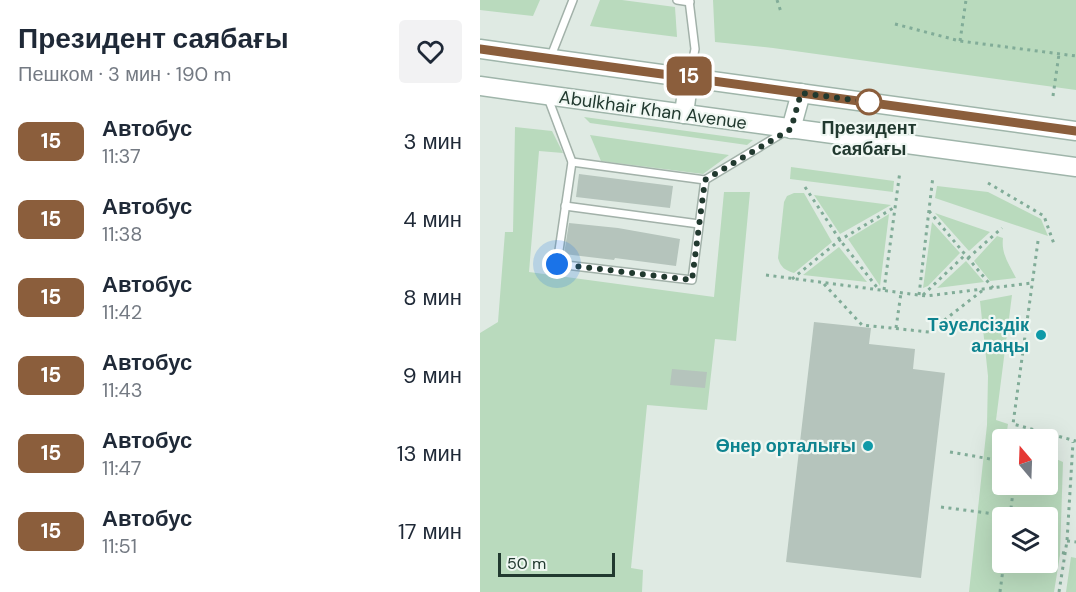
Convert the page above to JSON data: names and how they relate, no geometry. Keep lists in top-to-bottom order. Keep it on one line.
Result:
{"streets":{"main road":["Abulkhair Khan Avenue"]},"places":["Президент саябағы","Тәуелсіздік алаңы","Өнер орталығы"],"lines":["bus line 15"],"scale_bar":"50 m","north":"top","page":{"heading":["Президент саябағы","Пешком · 3 мин · 190 m"],"on_map":"15","list":[{"mark":"15","name":"Автобус","note":"11:37","value":"3 мин"},{"mark":"15","name":"Автобус","note":"11:38","value":"4 мин"},{"mark":"15","name":"Автобус","note":"11:42","value":"8 мин"},{"mark":"15","name":"Автобус","note":"11:43","value":"9 мин"},{"mark":"15","name":"Автобус","note":"11:47","value":"13 мин"},{"mark":"15","name":"Автобус","note":"11:51","value":"17 мин"}],"scale":"50 m"}}
